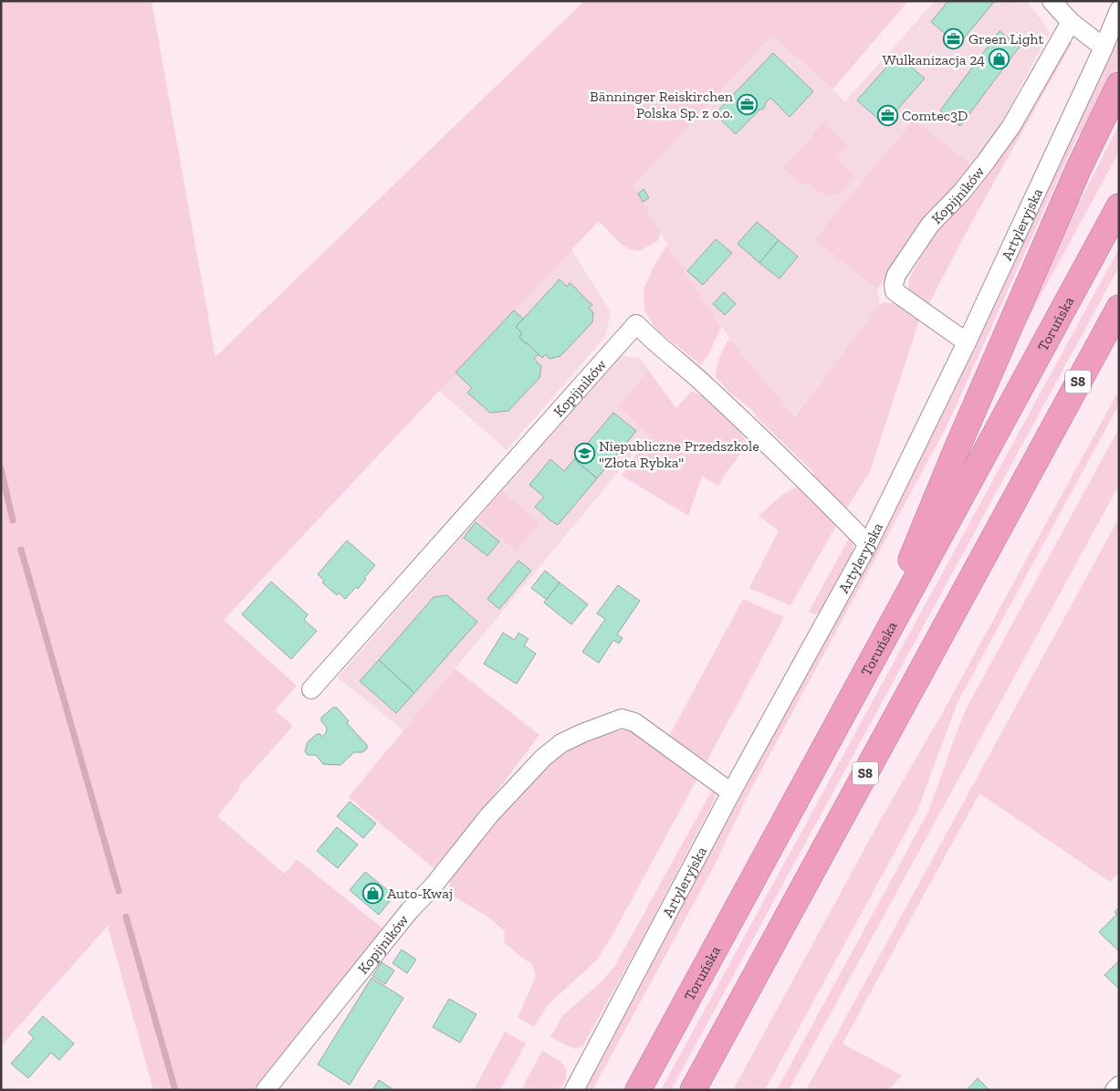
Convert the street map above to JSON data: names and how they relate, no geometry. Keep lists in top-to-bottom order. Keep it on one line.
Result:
{"streets":{"highway":["Toruńska","S8"],"street":["Kopijników","Artyleryjska"]},"crossings":[["Kopijników","Artyleryjska"]],"places":{"office":["Green Light","Bänninger Reiskirchen Polska Sp. z o.o.","Comtec3D"],"shop":["Wulkanizacja 24","Auto-Kwaj"],"school or university":["Niepubliczne Przedszkole \"Złota Rybka\""]}}
